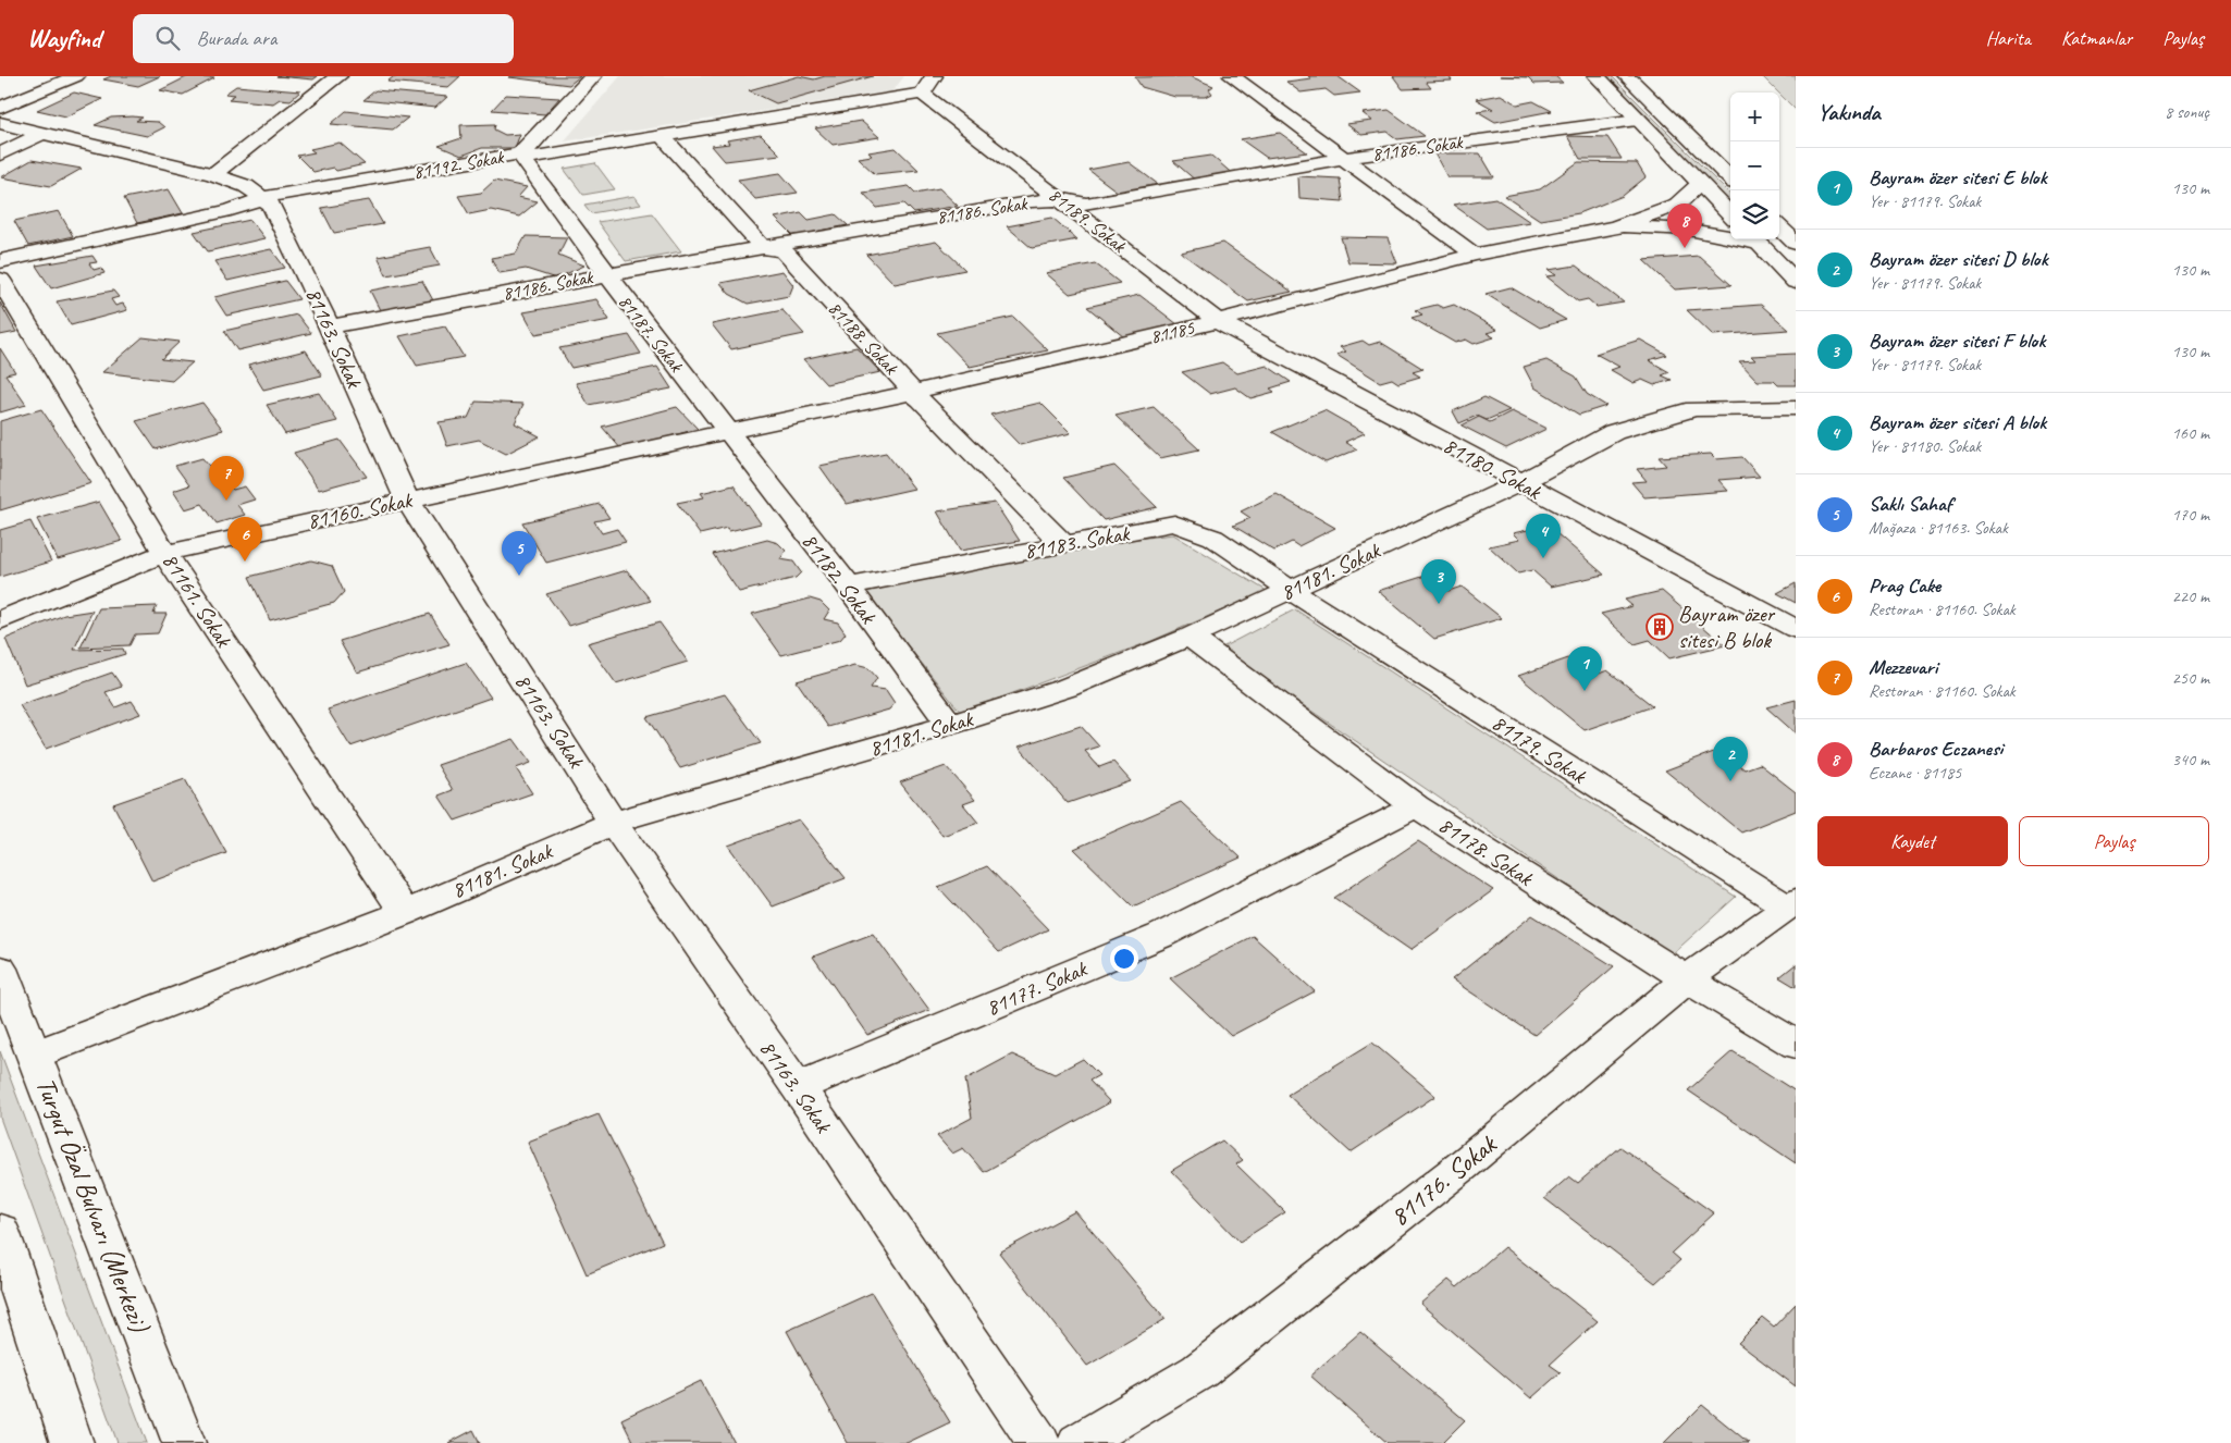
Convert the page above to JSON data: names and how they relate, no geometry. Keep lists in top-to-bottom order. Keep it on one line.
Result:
{"streets":{"street":["81186. Sokak","81192. Sokak","81189. Sokak","81185","81187. Sokak","81163. Sokak","81188. Sokak","81180. Sokak","81160. Sokak","81183. Sokak","81181. Sokak","81182. Sokak","81161. Sokak","81179. Sokak","81178. Sokak","81177. Sokak","81176. Sokak","Turgut Özal Bulvarı (Merkezi)"]},"crossings":[["81186. Sokak","81189. Sokak"],["81186. Sokak","81187. Sokak"],["81186. Sokak","81163. Sokak"],["81186. Sokak","81188. Sokak"],["81192. Sokak","81189. Sokak"],["81192. Sokak","81187. Sokak"],["81192. Sokak","81163. Sokak"],["81192. Sokak","81188. Sokak"],["81189. Sokak","81185"],["81189. Sokak","81180. Sokak"],["81185","81187. Sokak"],["81185","81188. Sokak"],["81185","81180. Sokak"],["81185","81160. Sokak"],["81185","81182. Sokak"],["81187. Sokak","81160. Sokak"],["81187. Sokak","81182. Sokak"],["81163. Sokak","81160. Sokak"],["81163. Sokak","81181. Sokak"],["81163. Sokak","81177. Sokak"],["81188. Sokak","81183. Sokak"],["81180. Sokak","81181. Sokak"],["81160. Sokak","81182. Sokak"],["81160. Sokak","81161. Sokak"],["81183. Sokak","81181. Sokak"],["81183. Sokak","81182. Sokak"],["81183. Sokak","81179. Sokak"],["81181. Sokak","81182. Sokak"],["81181. Sokak","81161. Sokak"],["81181. Sokak","81179. Sokak"],["81181. Sokak","81178. Sokak"],["81181. Sokak","Turgut Özal Bulvarı (Merkezi)"],["81179. Sokak","81176. Sokak"],["81178. Sokak","81177. Sokak"],["81178. Sokak","81176. Sokak"]],"places":{"building":["Bayram özer sitesi B blok"]},"page":{"header":"Wayfind","search":"Burada ara","nav":["Harita","Katmanlar","Paylaş"],"heading":["Yakında","8 sonuç"],"map_buttons":["+","−"],"list":[{"mark":"1","name":"Bayram özer sitesi E blok","note":"Yer · 81179. Sokak","value":"130 m"},{"mark":"2","name":"Bayram özer sitesi D blok","note":"Yer · 81179. Sokak","value":"130 m"},{"mark":"3","name":"Bayram özer sitesi F blok","note":"Yer · 81179. Sokak","value":"130 m"},{"mark":"4","name":"Bayram özer sitesi A blok","note":"Yer · 81180. Sokak","value":"160 m"},{"mark":"5","name":"Saklı Sahaf","note":"Mağaza · 81163. Sokak","value":"170 m"},{"mark":"6","name":"Prag Cake","note":"Restoran · 81160. Sokak","value":"220 m"},{"mark":"7","name":"Mezzevari","note":"Restoran · 81160. Sokak","value":"250 m"},{"mark":"8","name":"Barbaros Eczanesi","note":"Eczane · 81185","value":"340 m"}],"pins":["8","7","4","6","5","3","1","2"],"buttons":["Kaydet","Paylaş"]}}
